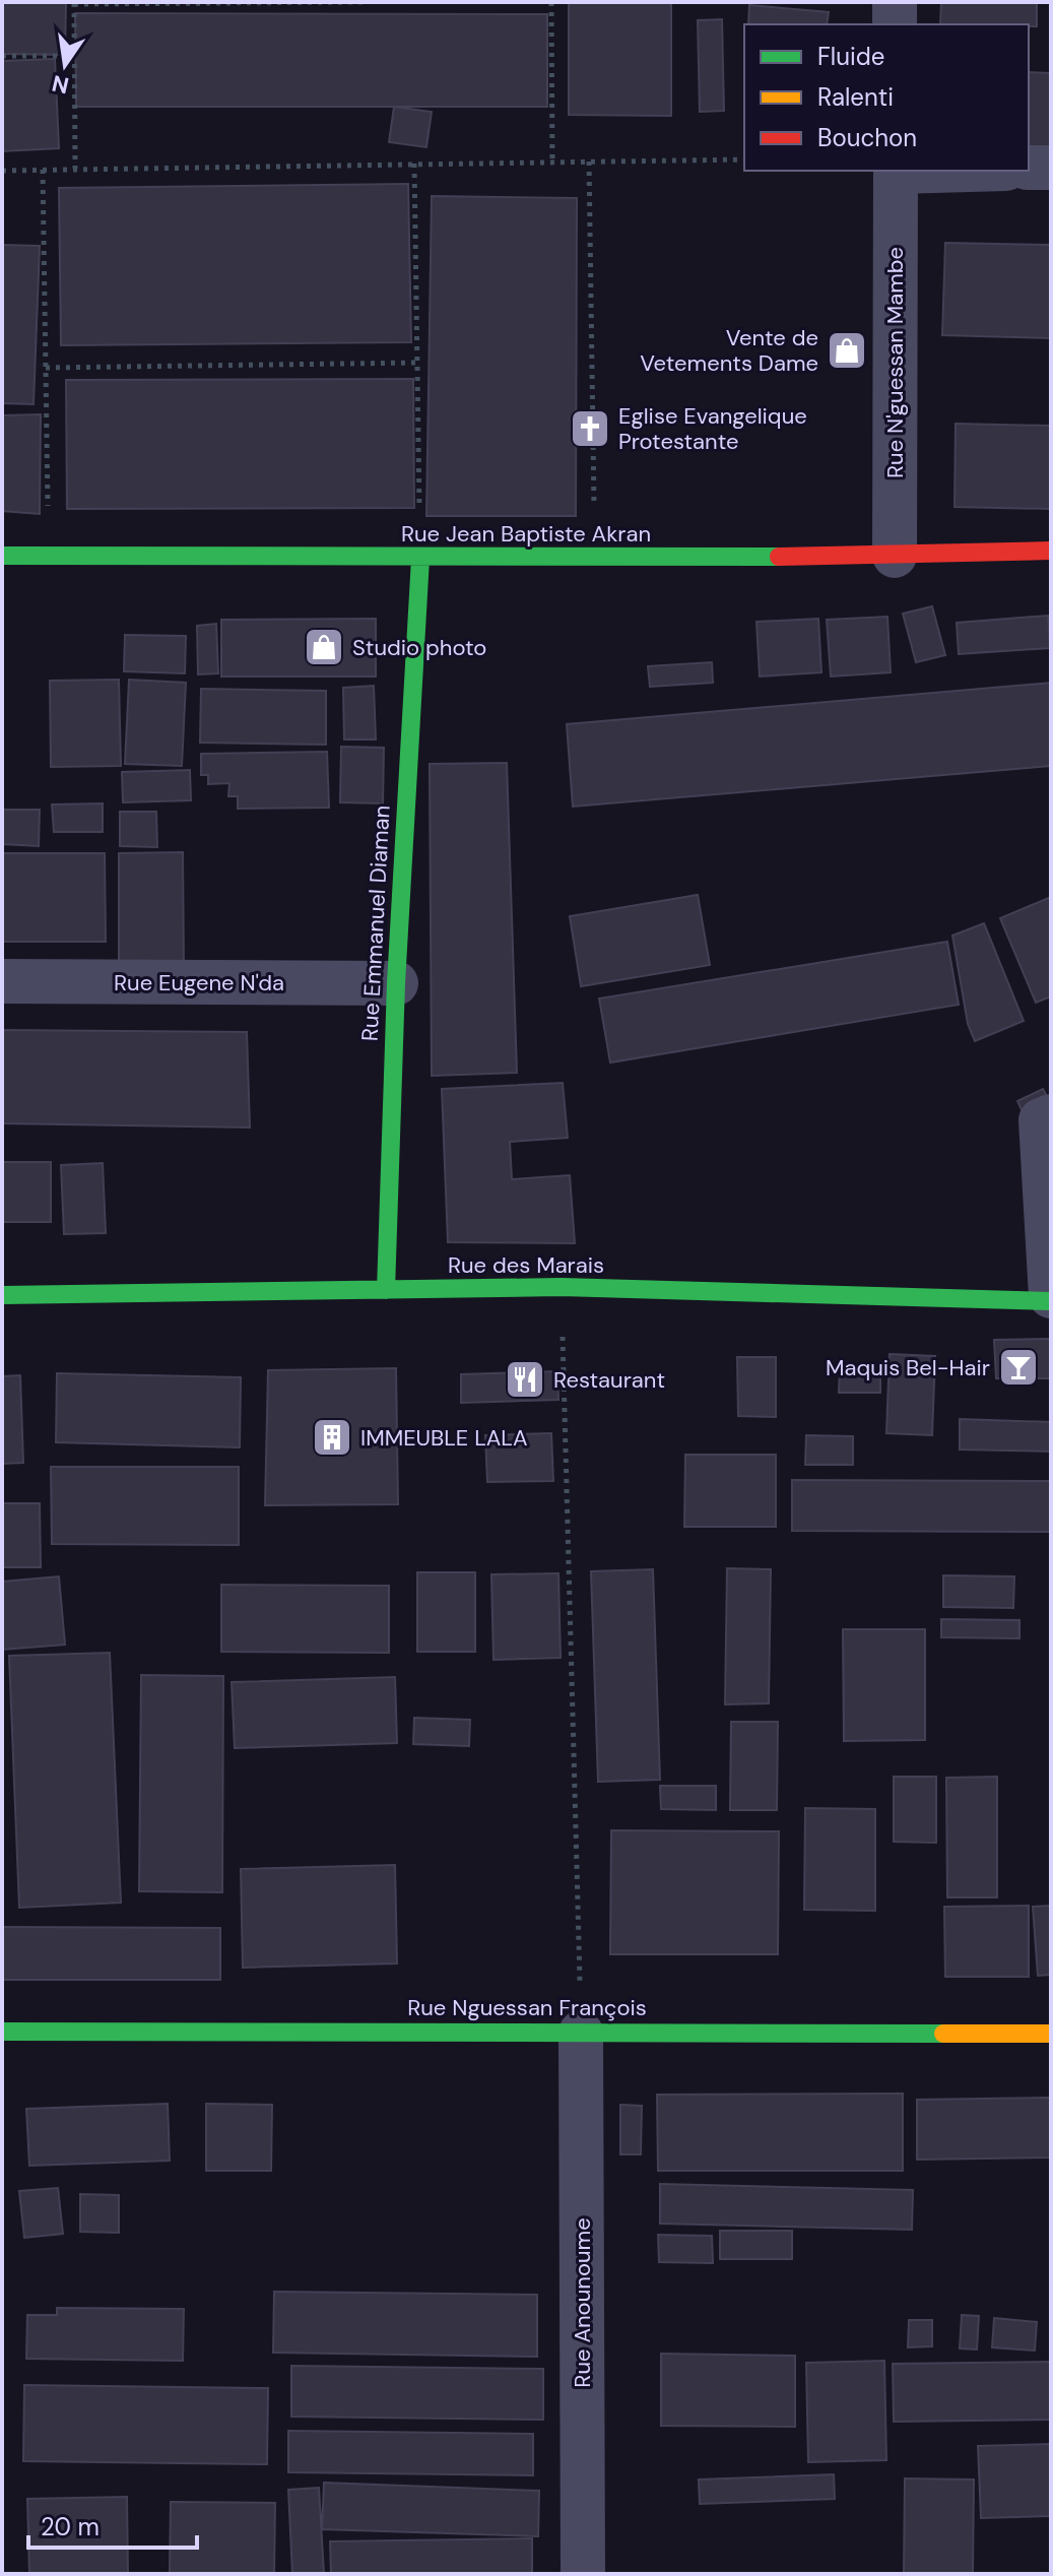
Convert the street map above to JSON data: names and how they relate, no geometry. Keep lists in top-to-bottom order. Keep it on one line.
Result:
{"streets":{"street":["Rue N'guessan Mambe","Rue Jean Baptiste Akran","Rue Emmanuel Diaman","Rue Eugene N'da","Rue des Marais","Rue Nguessan François","Rue Anounoume"]},"crossings":[["Rue N'guessan Mambe","Rue Jean Baptiste Akran"],["Rue Jean Baptiste Akran","Rue Emmanuel Diaman"],["Rue Emmanuel Diaman","Rue Eugene N'da"],["Rue Emmanuel Diaman","Rue des Marais"],["Rue Nguessan François","Rue Anounoume"]],"places":{"shop":["Vente de Vetements Dame","Studio photo"],"church":["Eglise Evangelique Protestante"],"bar":["Maquis Bel-Hair"],"restaurant":["Restaurant"],"building":["IMMEUBLE LALA"]},"legend":["Fluide","Ralenti","Bouchon"],"scale_bar":"20 m","north":"bottom"}
